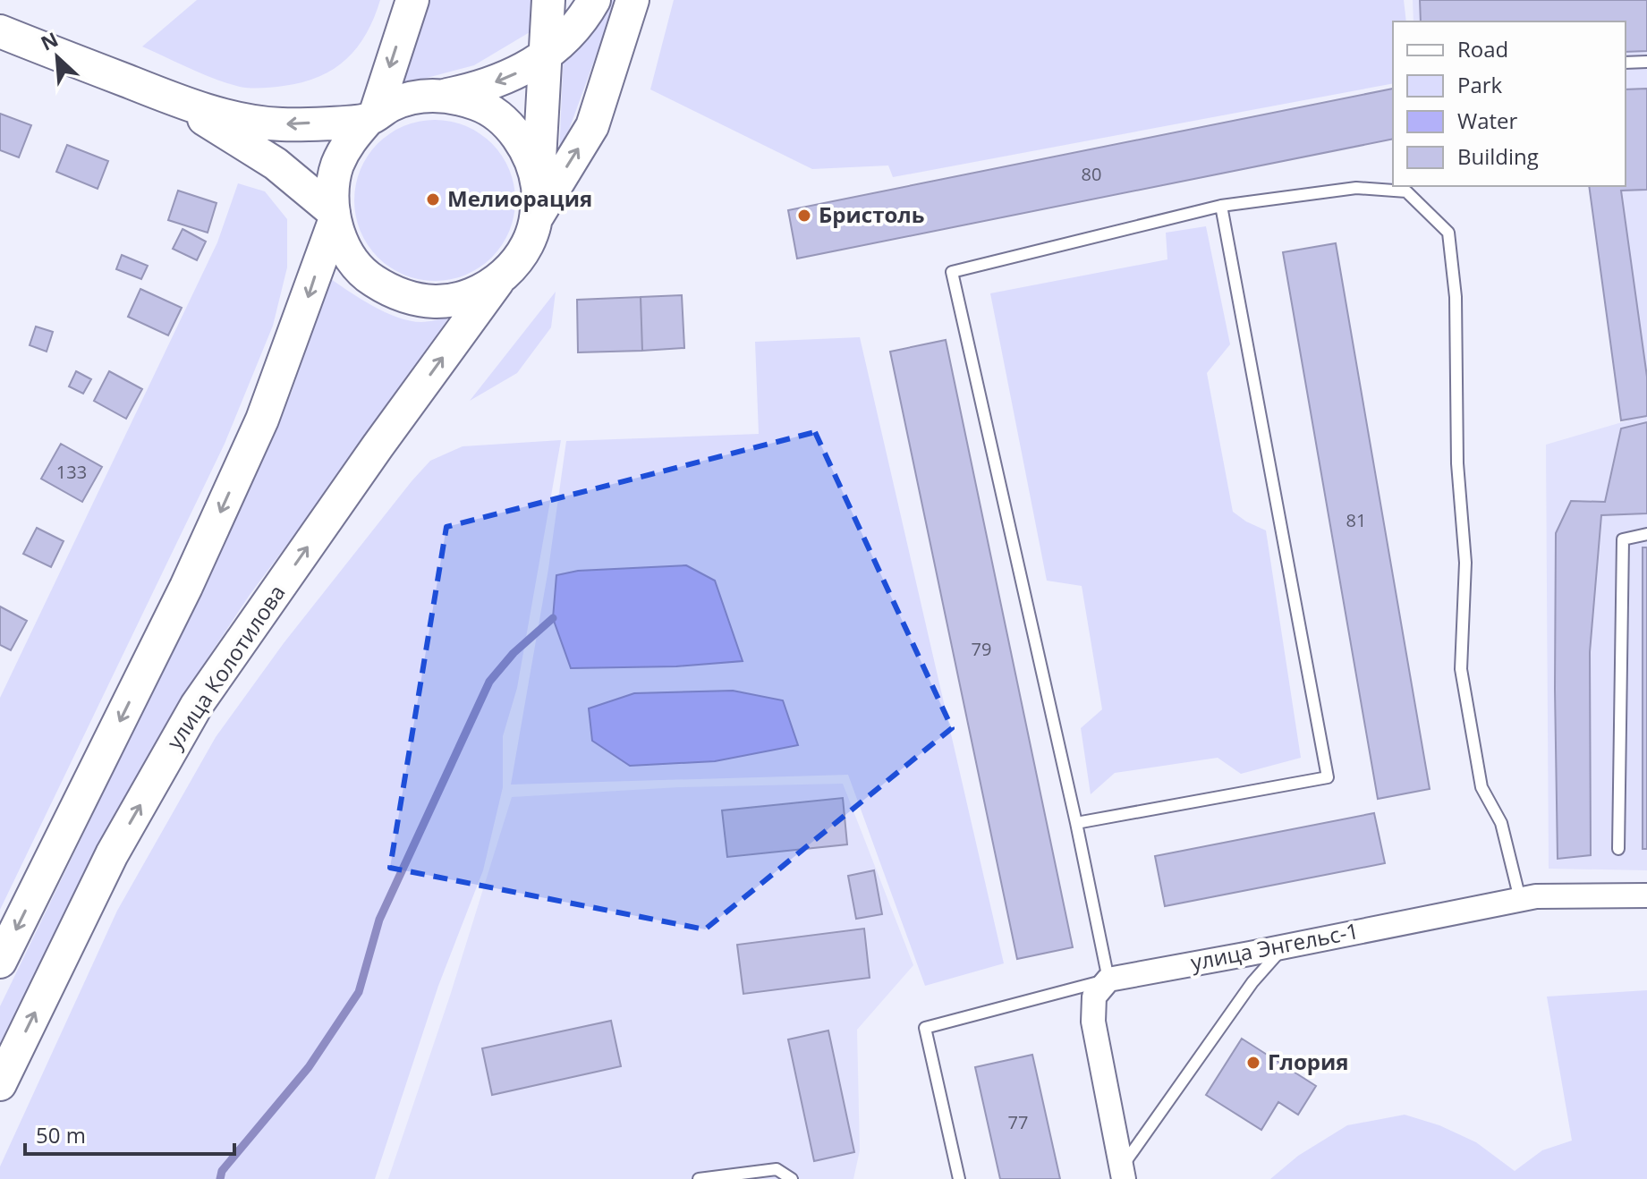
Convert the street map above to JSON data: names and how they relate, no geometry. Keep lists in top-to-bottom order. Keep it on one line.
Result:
{"streets":{"main road":["улица Колотилова"],"street":["улица Энгельс-1"]},"places":["Мелиорация","Бристоль","Глория"],"house_numbers":["80","133","81","79","77"],"legend":["Road","Park","Water","Building"],"scale_bar":"50 m","north":"top left"}
